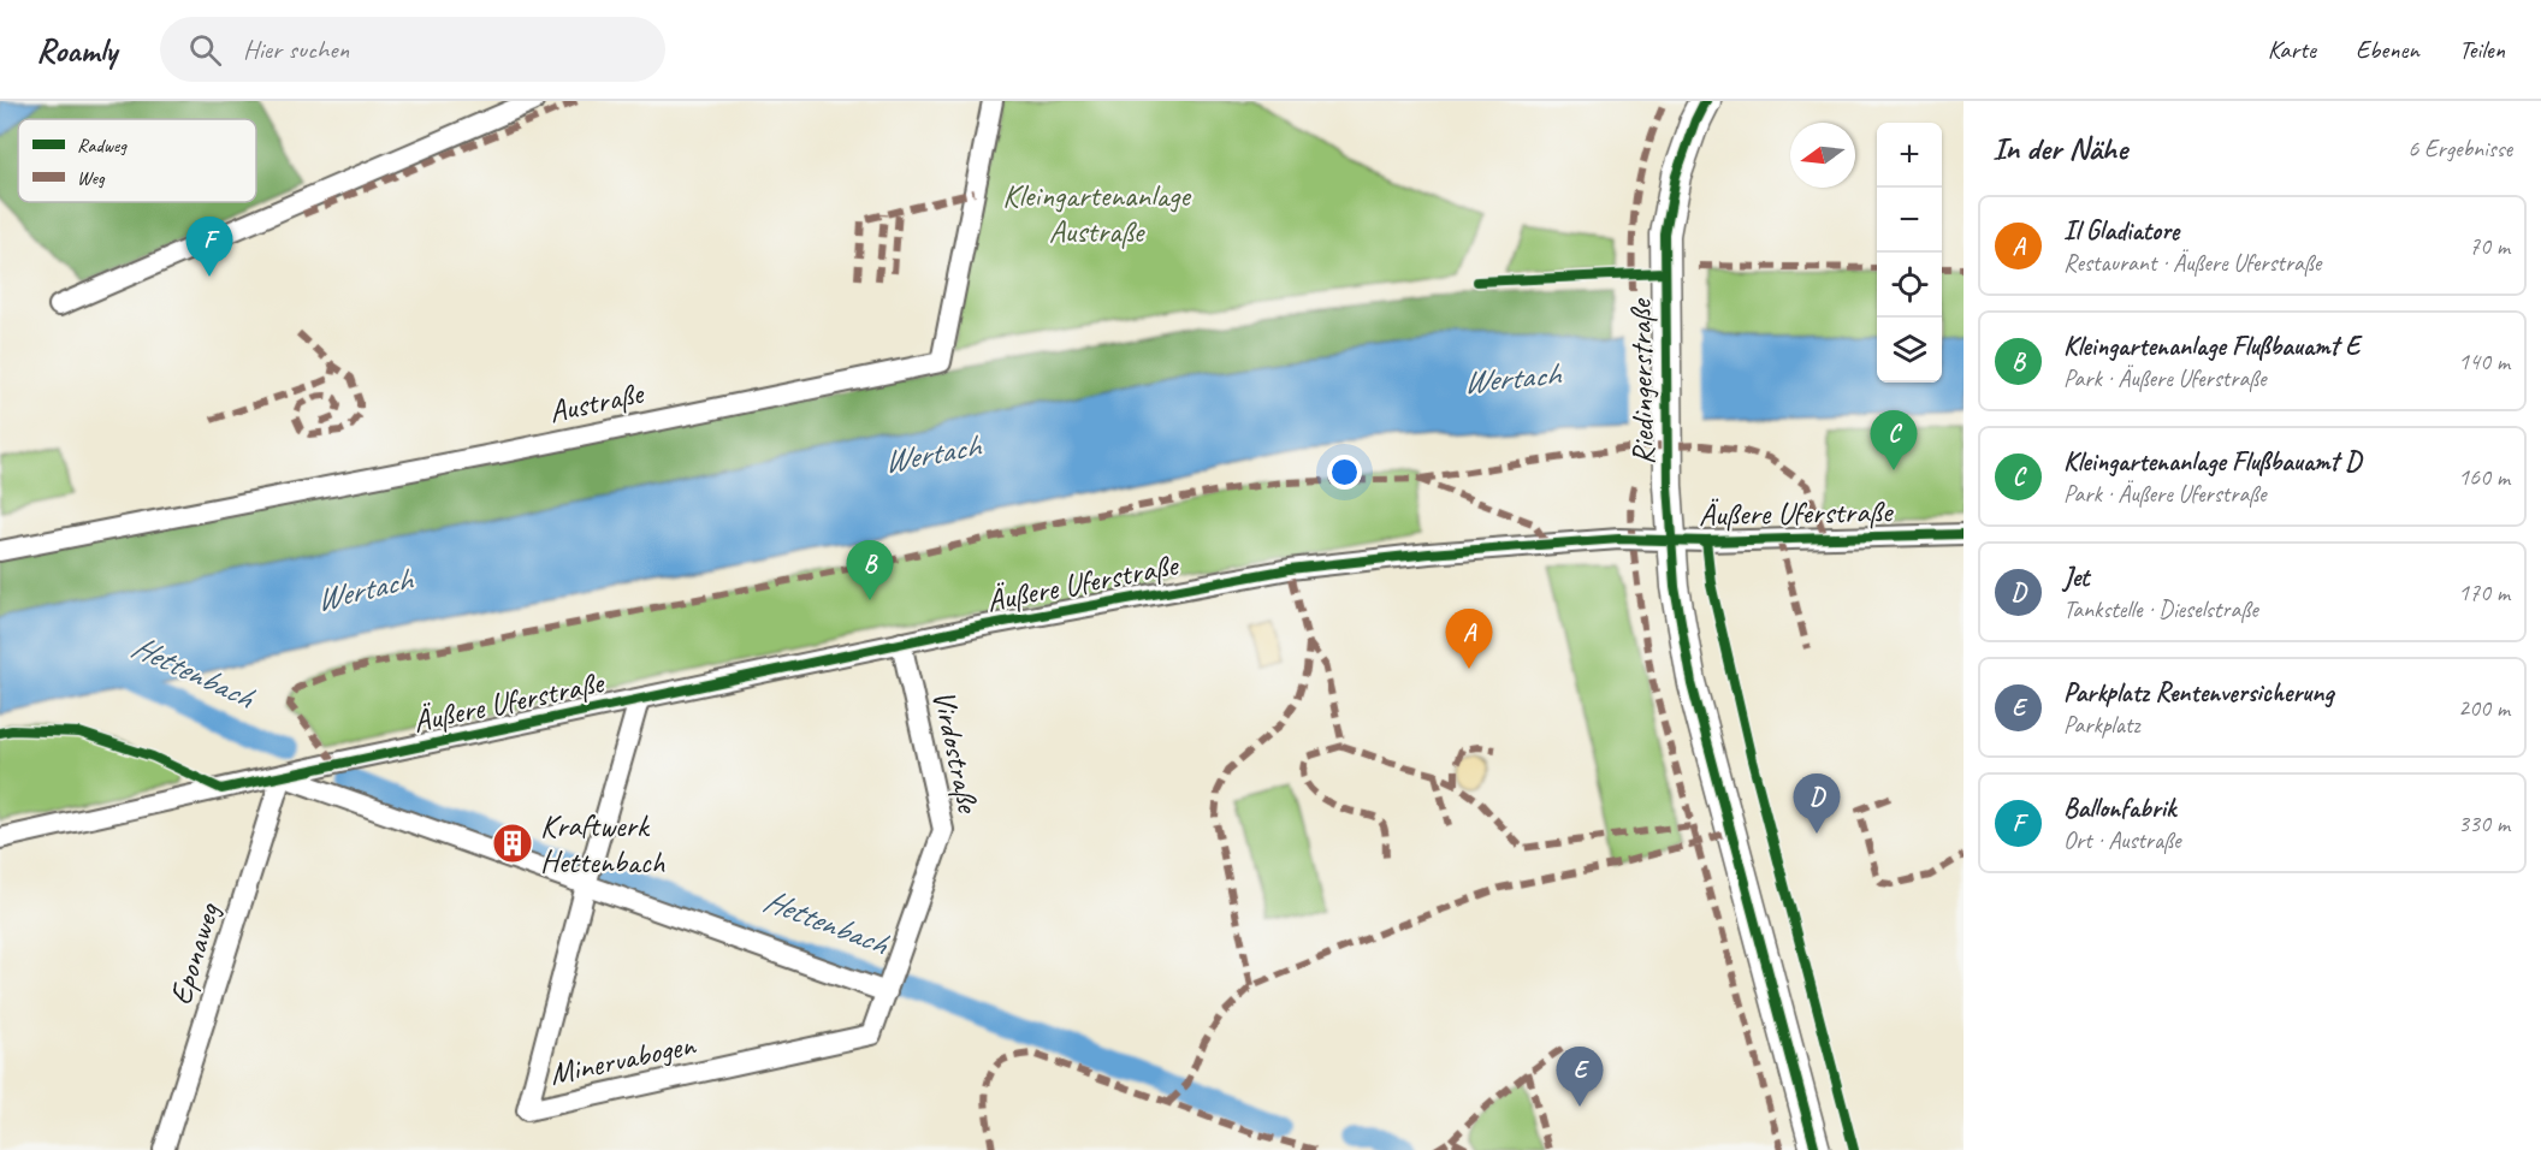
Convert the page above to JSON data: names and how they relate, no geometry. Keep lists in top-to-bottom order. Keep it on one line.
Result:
{"streets":{"main road":["Riedingerstraße"],"street":["Austraße","Äußere Uferstraße","Virdostraße","Eponaweg","Minervabogen"]},"crossings":[["Riedingerstraße","Äußere Uferstraße"],["Äußere Uferstraße","Virdostraße"],["Äußere Uferstraße","Eponaweg"],["Virdostraße","Minervabogen"]],"water":["Wertach","Hettenbach"],"parks":["Kleingartenanlage Austraße"],"places":{"building":["Kraftwerk Hettenbach"]},"legend":["Radweg","Weg"],"north":"left","page":{"header":"Roamly","search":"Hier suchen","nav":["Karte","Ebenen","Teilen"],"heading":["In der Nähe","6 Ergebnisse"],"map_buttons":["+","−"],"list":[{"mark":"A","name":"Il Gladiatore","note":"Restaurant · Äußere Uferstraße","value":"70 m"},{"mark":"B","name":"Kleingartenanlage Flußbauamt E","note":"Park · Äußere Uferstraße","value":"140 m"},{"mark":"C","name":"Kleingartenanlage Flußbauamt D","note":"Park · Äußere Uferstraße","value":"160 m"},{"mark":"D","name":"Jet","note":"Tankstelle · Dieselstraße","value":"170 m"},{"mark":"E","name":"Parkplatz Rentenversicherung","note":"Parkplatz","value":"200 m"},{"mark":"F","name":"Ballonfabrik","note":"Ort · Austraße","value":"330 m"}],"pins":["F","C","B","A","D","E"]}}
